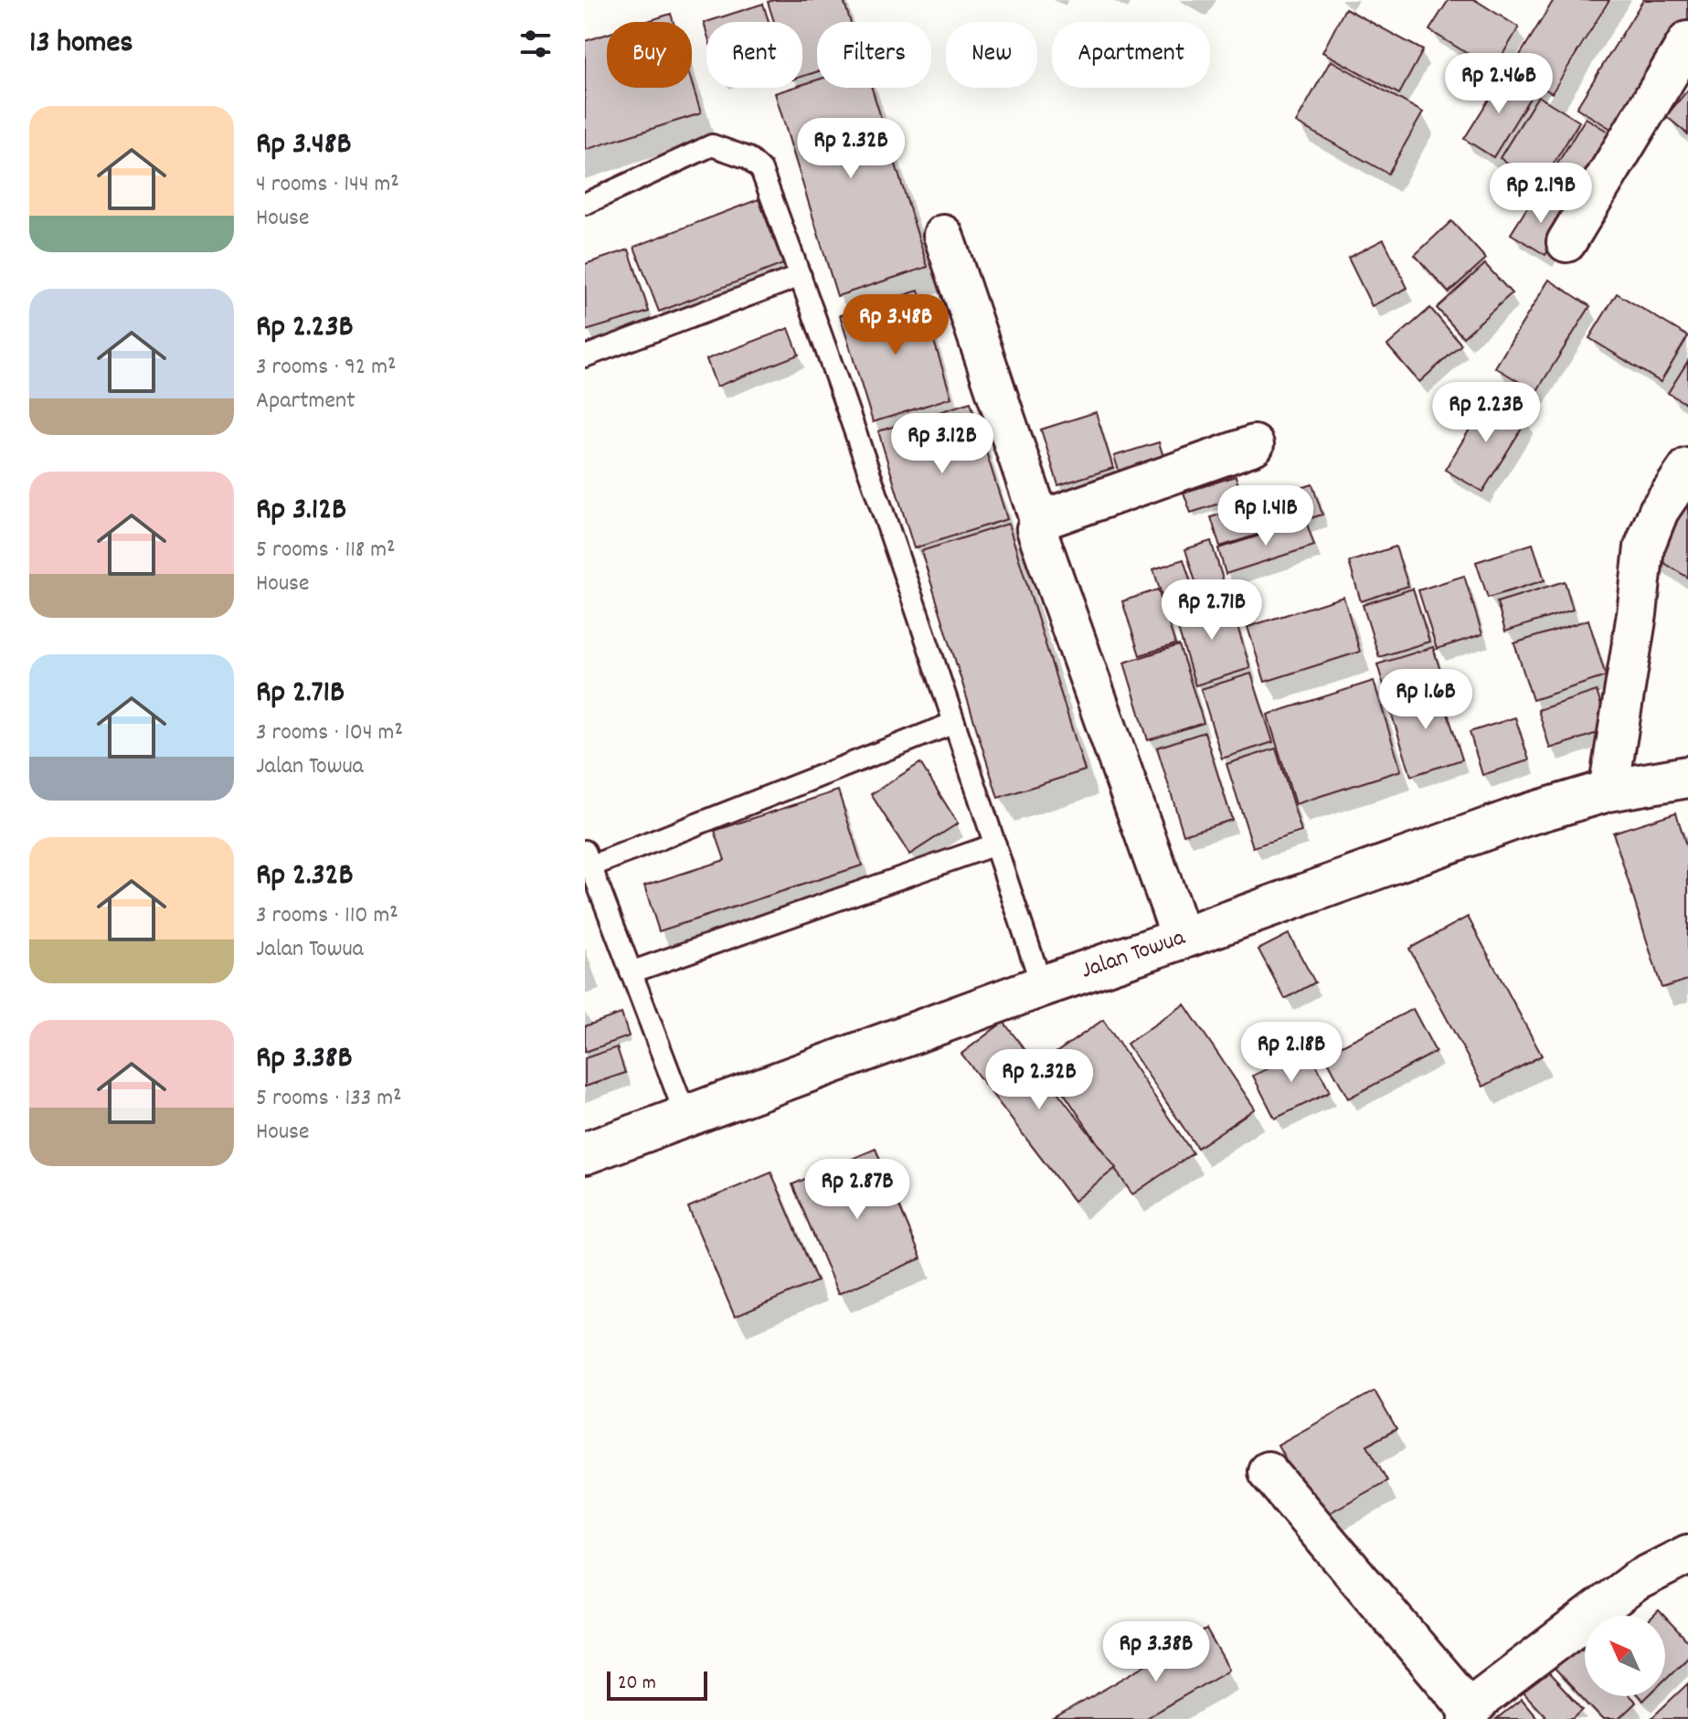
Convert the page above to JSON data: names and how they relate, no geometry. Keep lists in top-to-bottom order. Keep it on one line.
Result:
{"streets":{"main road":["Jalan Towua"]},"scale_bar":"20 m","north":"top left","page":{"heading":"13 homes","chip":["Buy","Rent","Filters","New","Apartment"],"price":["Rp 2.46B","Rp 2.32B","Rp 2.19B","Rp 3.48B","Rp 2.23B","Rp 3.12B","Rp 1.41B","Rp 2.71B","Rp 1.6B","Rp 2.18B","Rp 2.32B","Rp 2.87B","Rp 3.38B"],"list":[{"name":"Rp 3.48B","note":"4 rooms · 144 m² · House"},{"name":"Rp 2.23B","note":"3 rooms · 92 m² · Apartment"},{"name":"Rp 3.12B","note":"5 rooms · 118 m² · House"},{"name":"Rp 2.71B","note":"3 rooms · 104 m² · Jalan Towua"},{"name":"Rp 2.32B","note":"3 rooms · 110 m² · Jalan Towua"},{"name":"Rp 3.38B","note":"5 rooms · 133 m² · House"}],"scale":"20 m"}}
